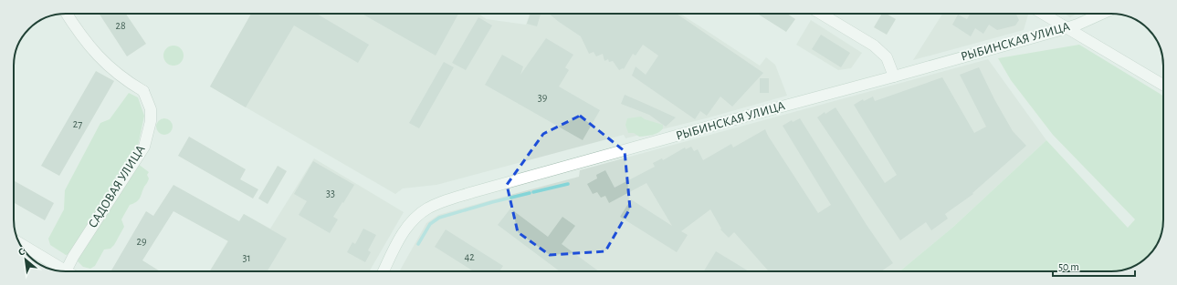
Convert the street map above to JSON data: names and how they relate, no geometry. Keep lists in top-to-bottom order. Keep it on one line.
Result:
{"streets":{"main road":["РЫБИНСКАЯ УЛИЦА","САДОВАЯ УЛИЦА"]},"house_numbers":["28","39","27","33","29","42","31"],"scale_bar":"50 m","north":"top left"}
